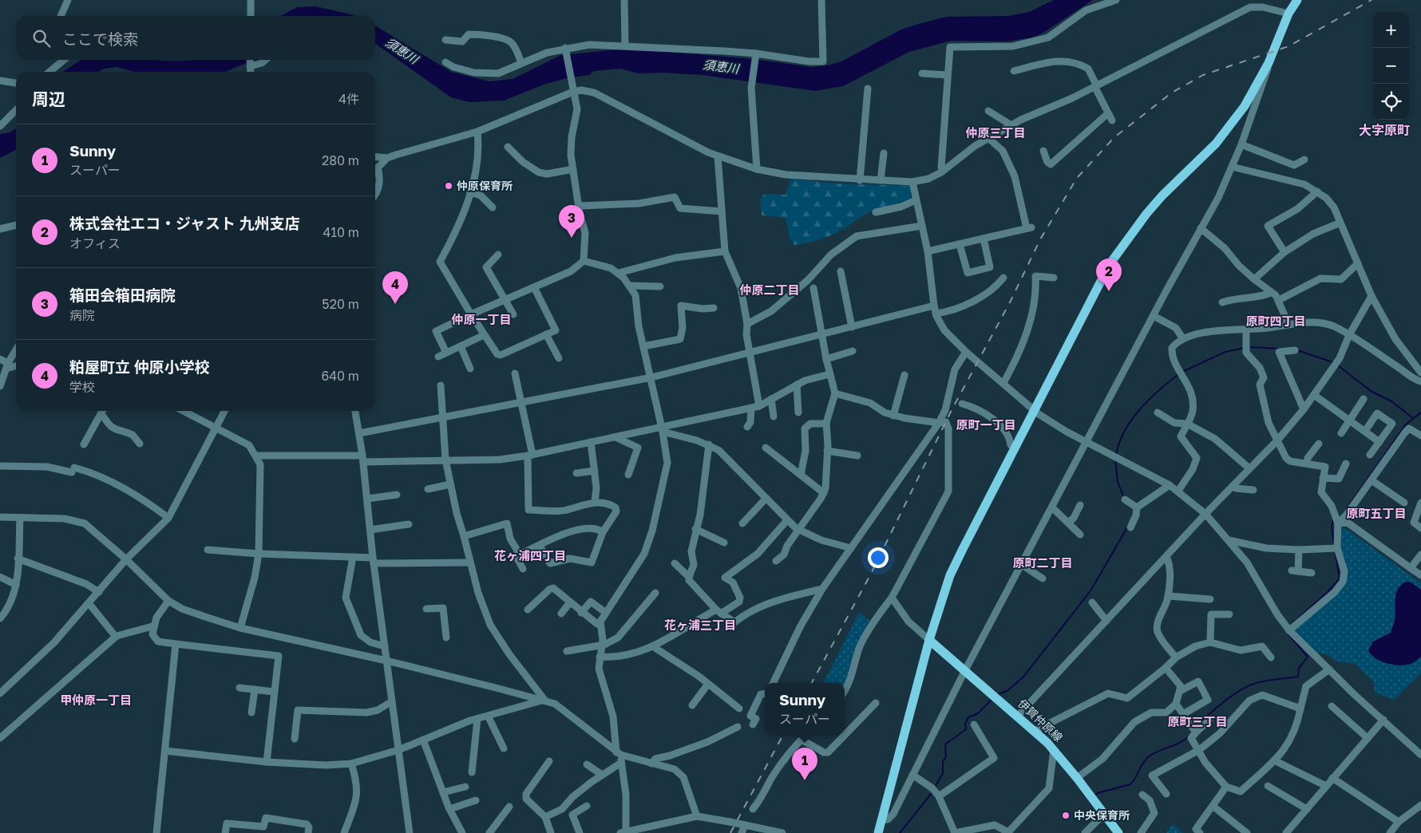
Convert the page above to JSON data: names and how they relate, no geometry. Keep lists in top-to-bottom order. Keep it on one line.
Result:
{"streets":{"main road":["伊賀仲原線"]},"districts":["大字原町","仲原三丁目","仲原二丁目","仲原一丁目","原町四丁目","原町一丁目","原町五丁目","花ヶ浦四丁目","原町二丁目","花ヶ浦三丁目","甲仲原一丁目","原町三丁目"],"water":["須恵川"],"places":["仲原保育所","中央保育所"],"page":{"map_buttons":["+","−"],"search":"ここで検索","heading":["周辺","4件"],"list":[{"mark":"1","name":"Sunny","note":"スーパー","value":"280 m"},{"mark":"2","name":"株式会社エコ・ジャスト 九州支店","note":"オフィス","value":"410 m"},{"mark":"3","name":"箱田会箱田病院","note":"病院","value":"520 m"},{"mark":"4","name":"粕屋町立 仲原小学校","note":"学校","value":"640 m"}],"pins":["3","2","4","1"],"popup":["Sunny","スーパー"]}}
